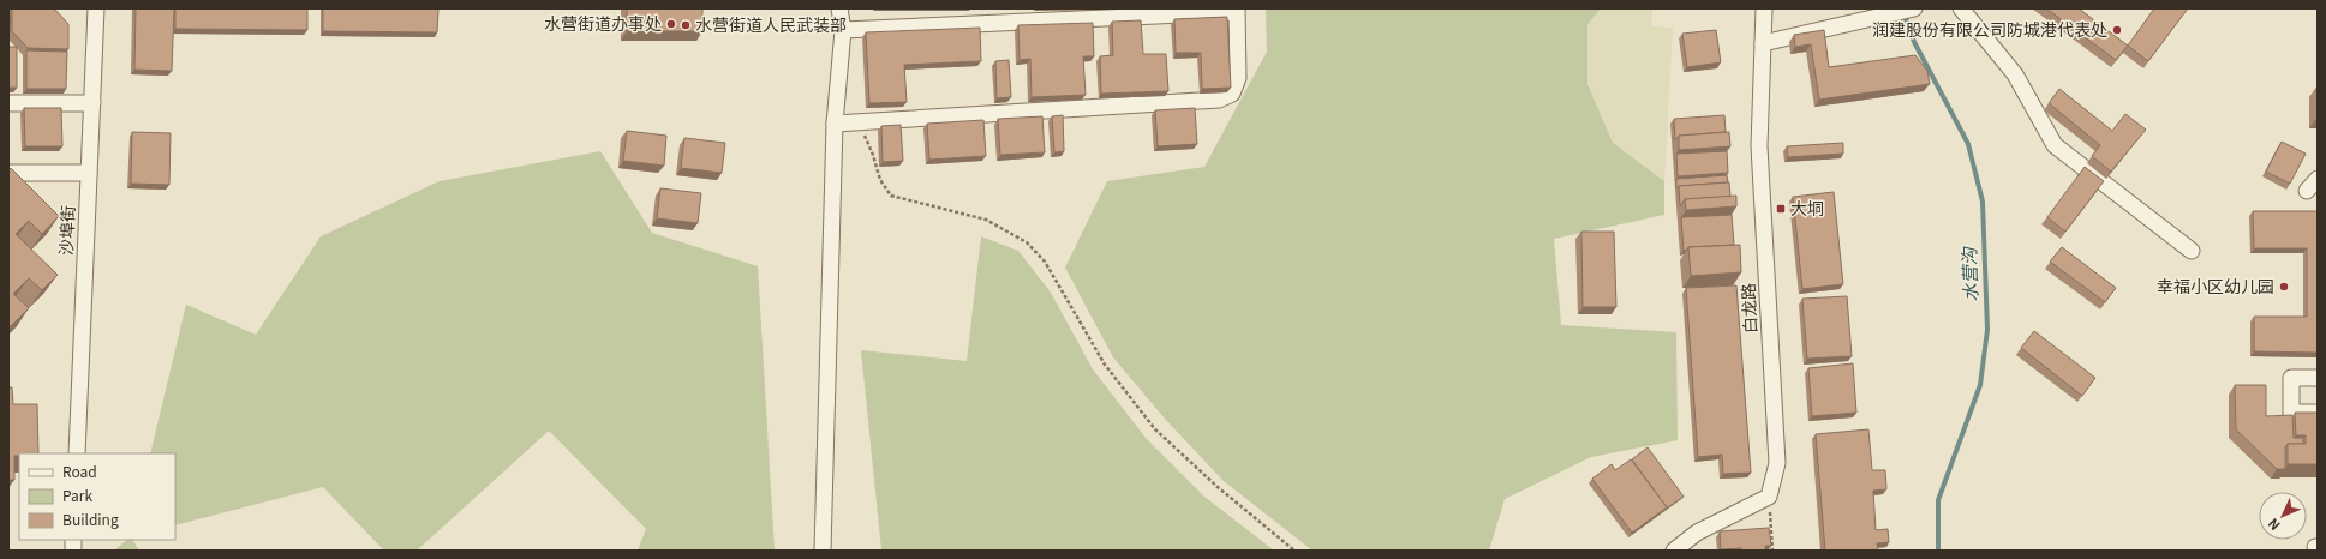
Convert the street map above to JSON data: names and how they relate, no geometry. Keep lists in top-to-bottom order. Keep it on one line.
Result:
{"streets":{"street":["沙埠街","白龙路"]},"water":["水营沟"],"places":{"other":["水营街道办事处","水营街道人民武装部","润建股份有限公司防城港代表处","幸福小区幼儿园"],"transit":["大垌"]},"legend":["Road","Park","Building"],"north":"bottom left"}
